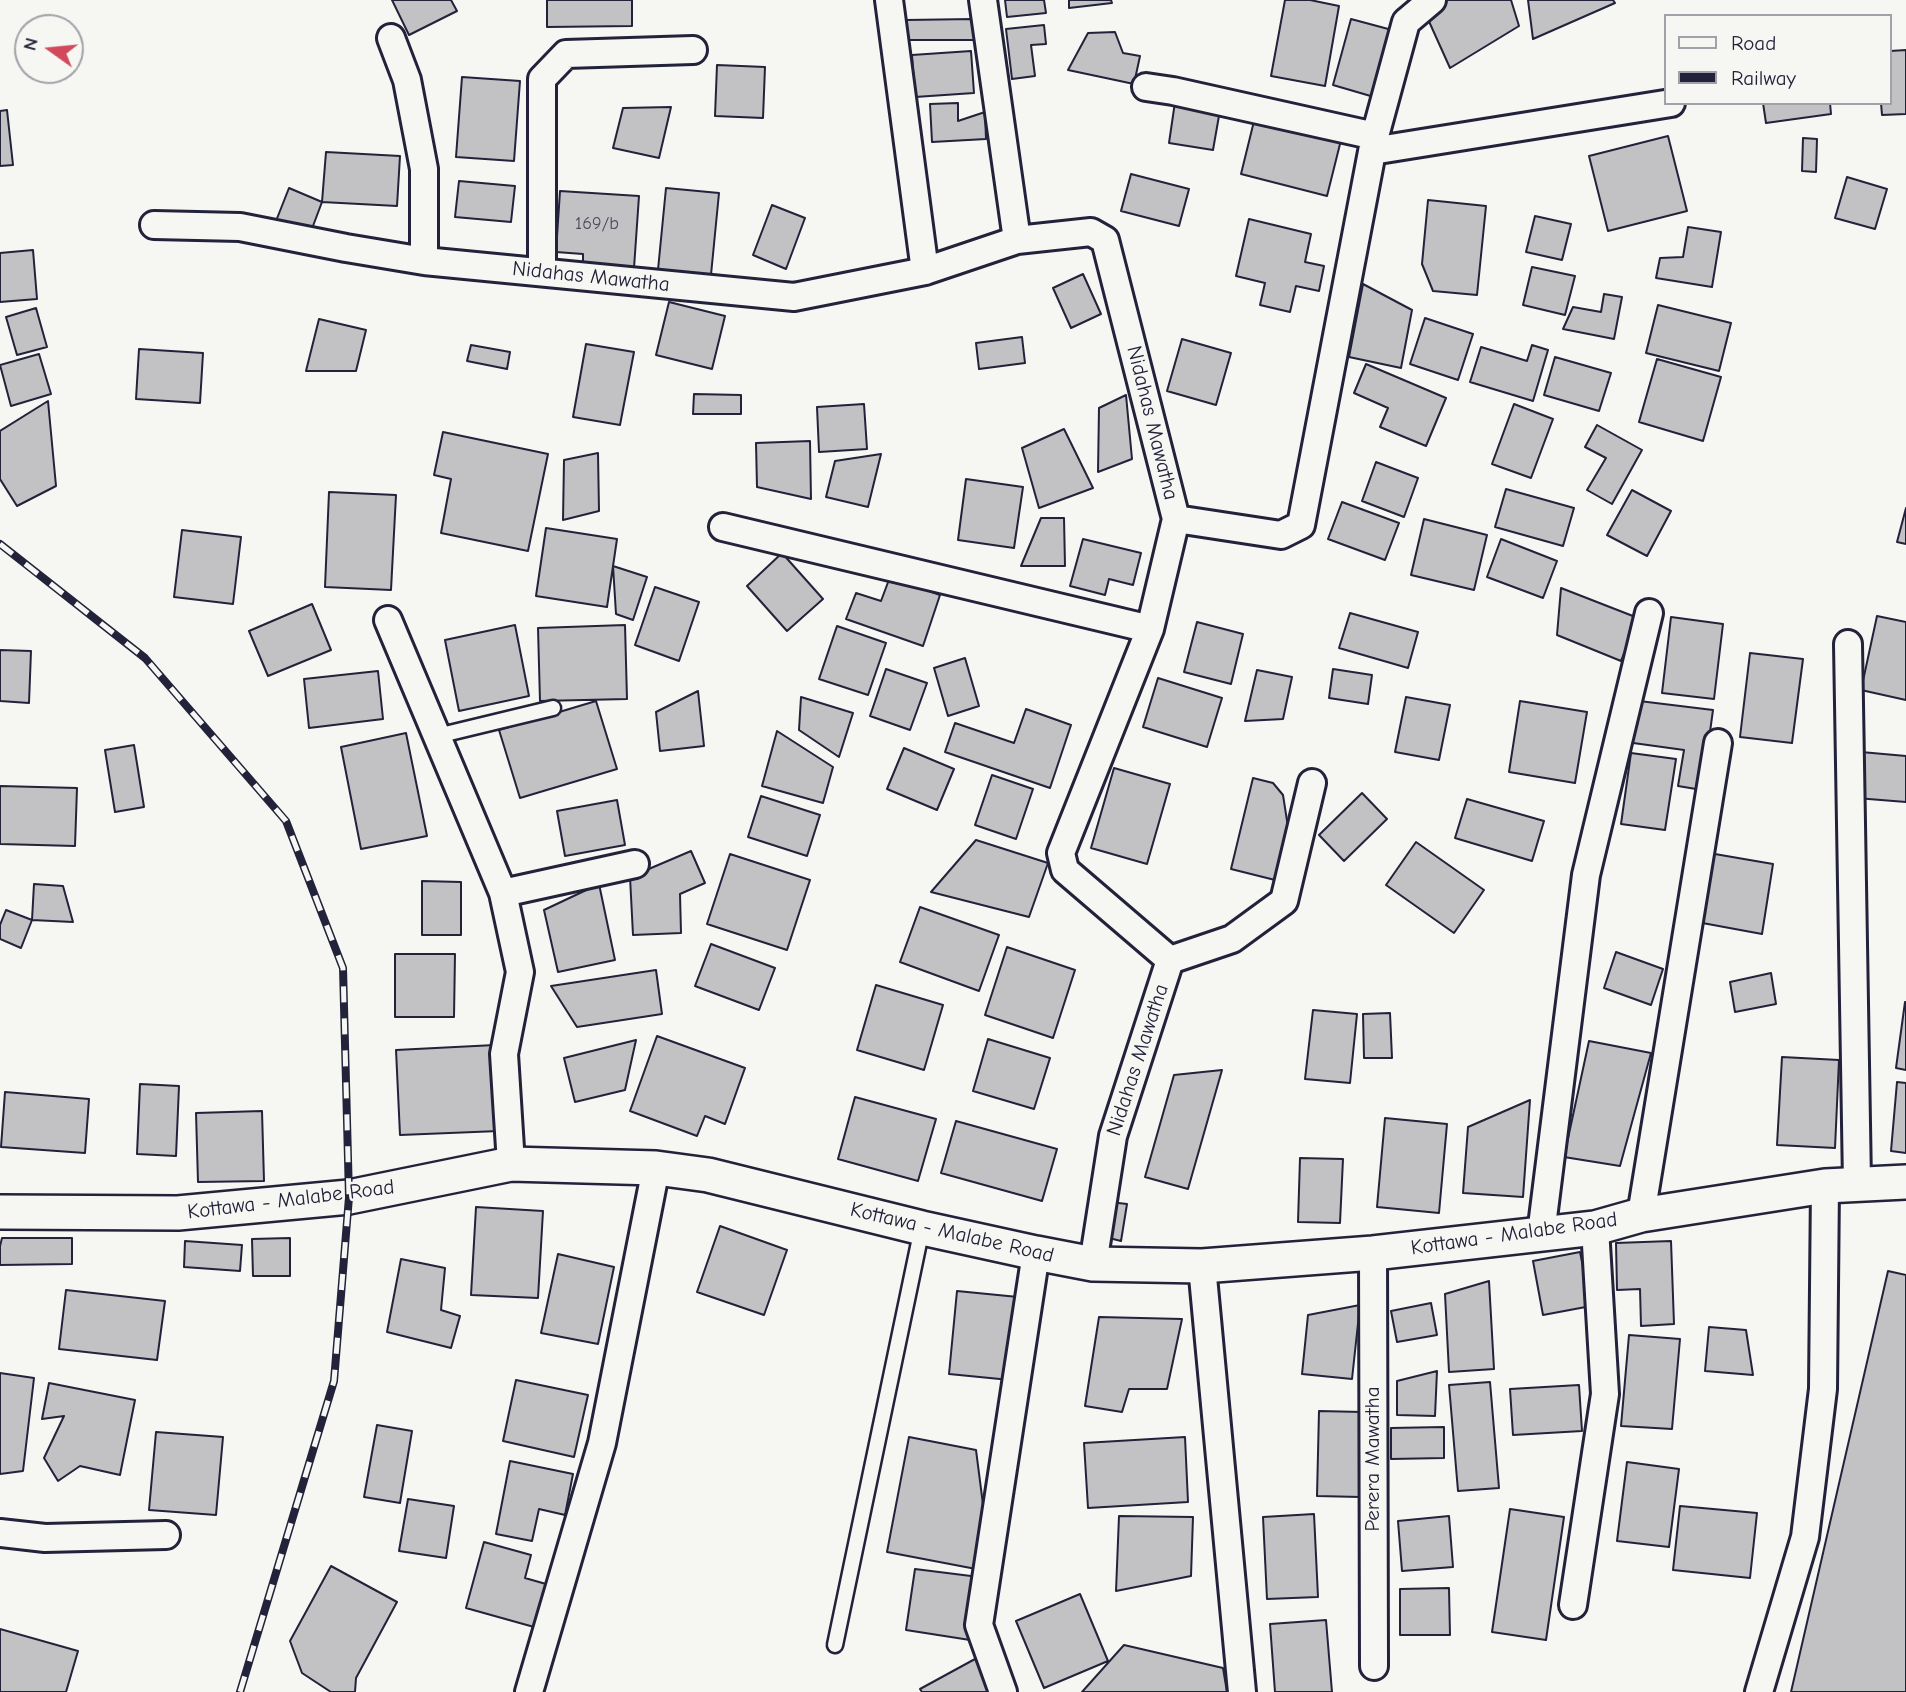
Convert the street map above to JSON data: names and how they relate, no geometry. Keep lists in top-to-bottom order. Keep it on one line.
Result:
{"streets":{"street":["Nidahas Mawatha","Kottawa - Malabe Road","Perera Mawatha"]},"crossings":[["Nidahas Mawatha","Kottawa - Malabe Road"],["Kottawa - Malabe Road","Perera Mawatha"]],"house_numbers":["169/b"],"legend":["Road","Railway"],"north":"left"}
